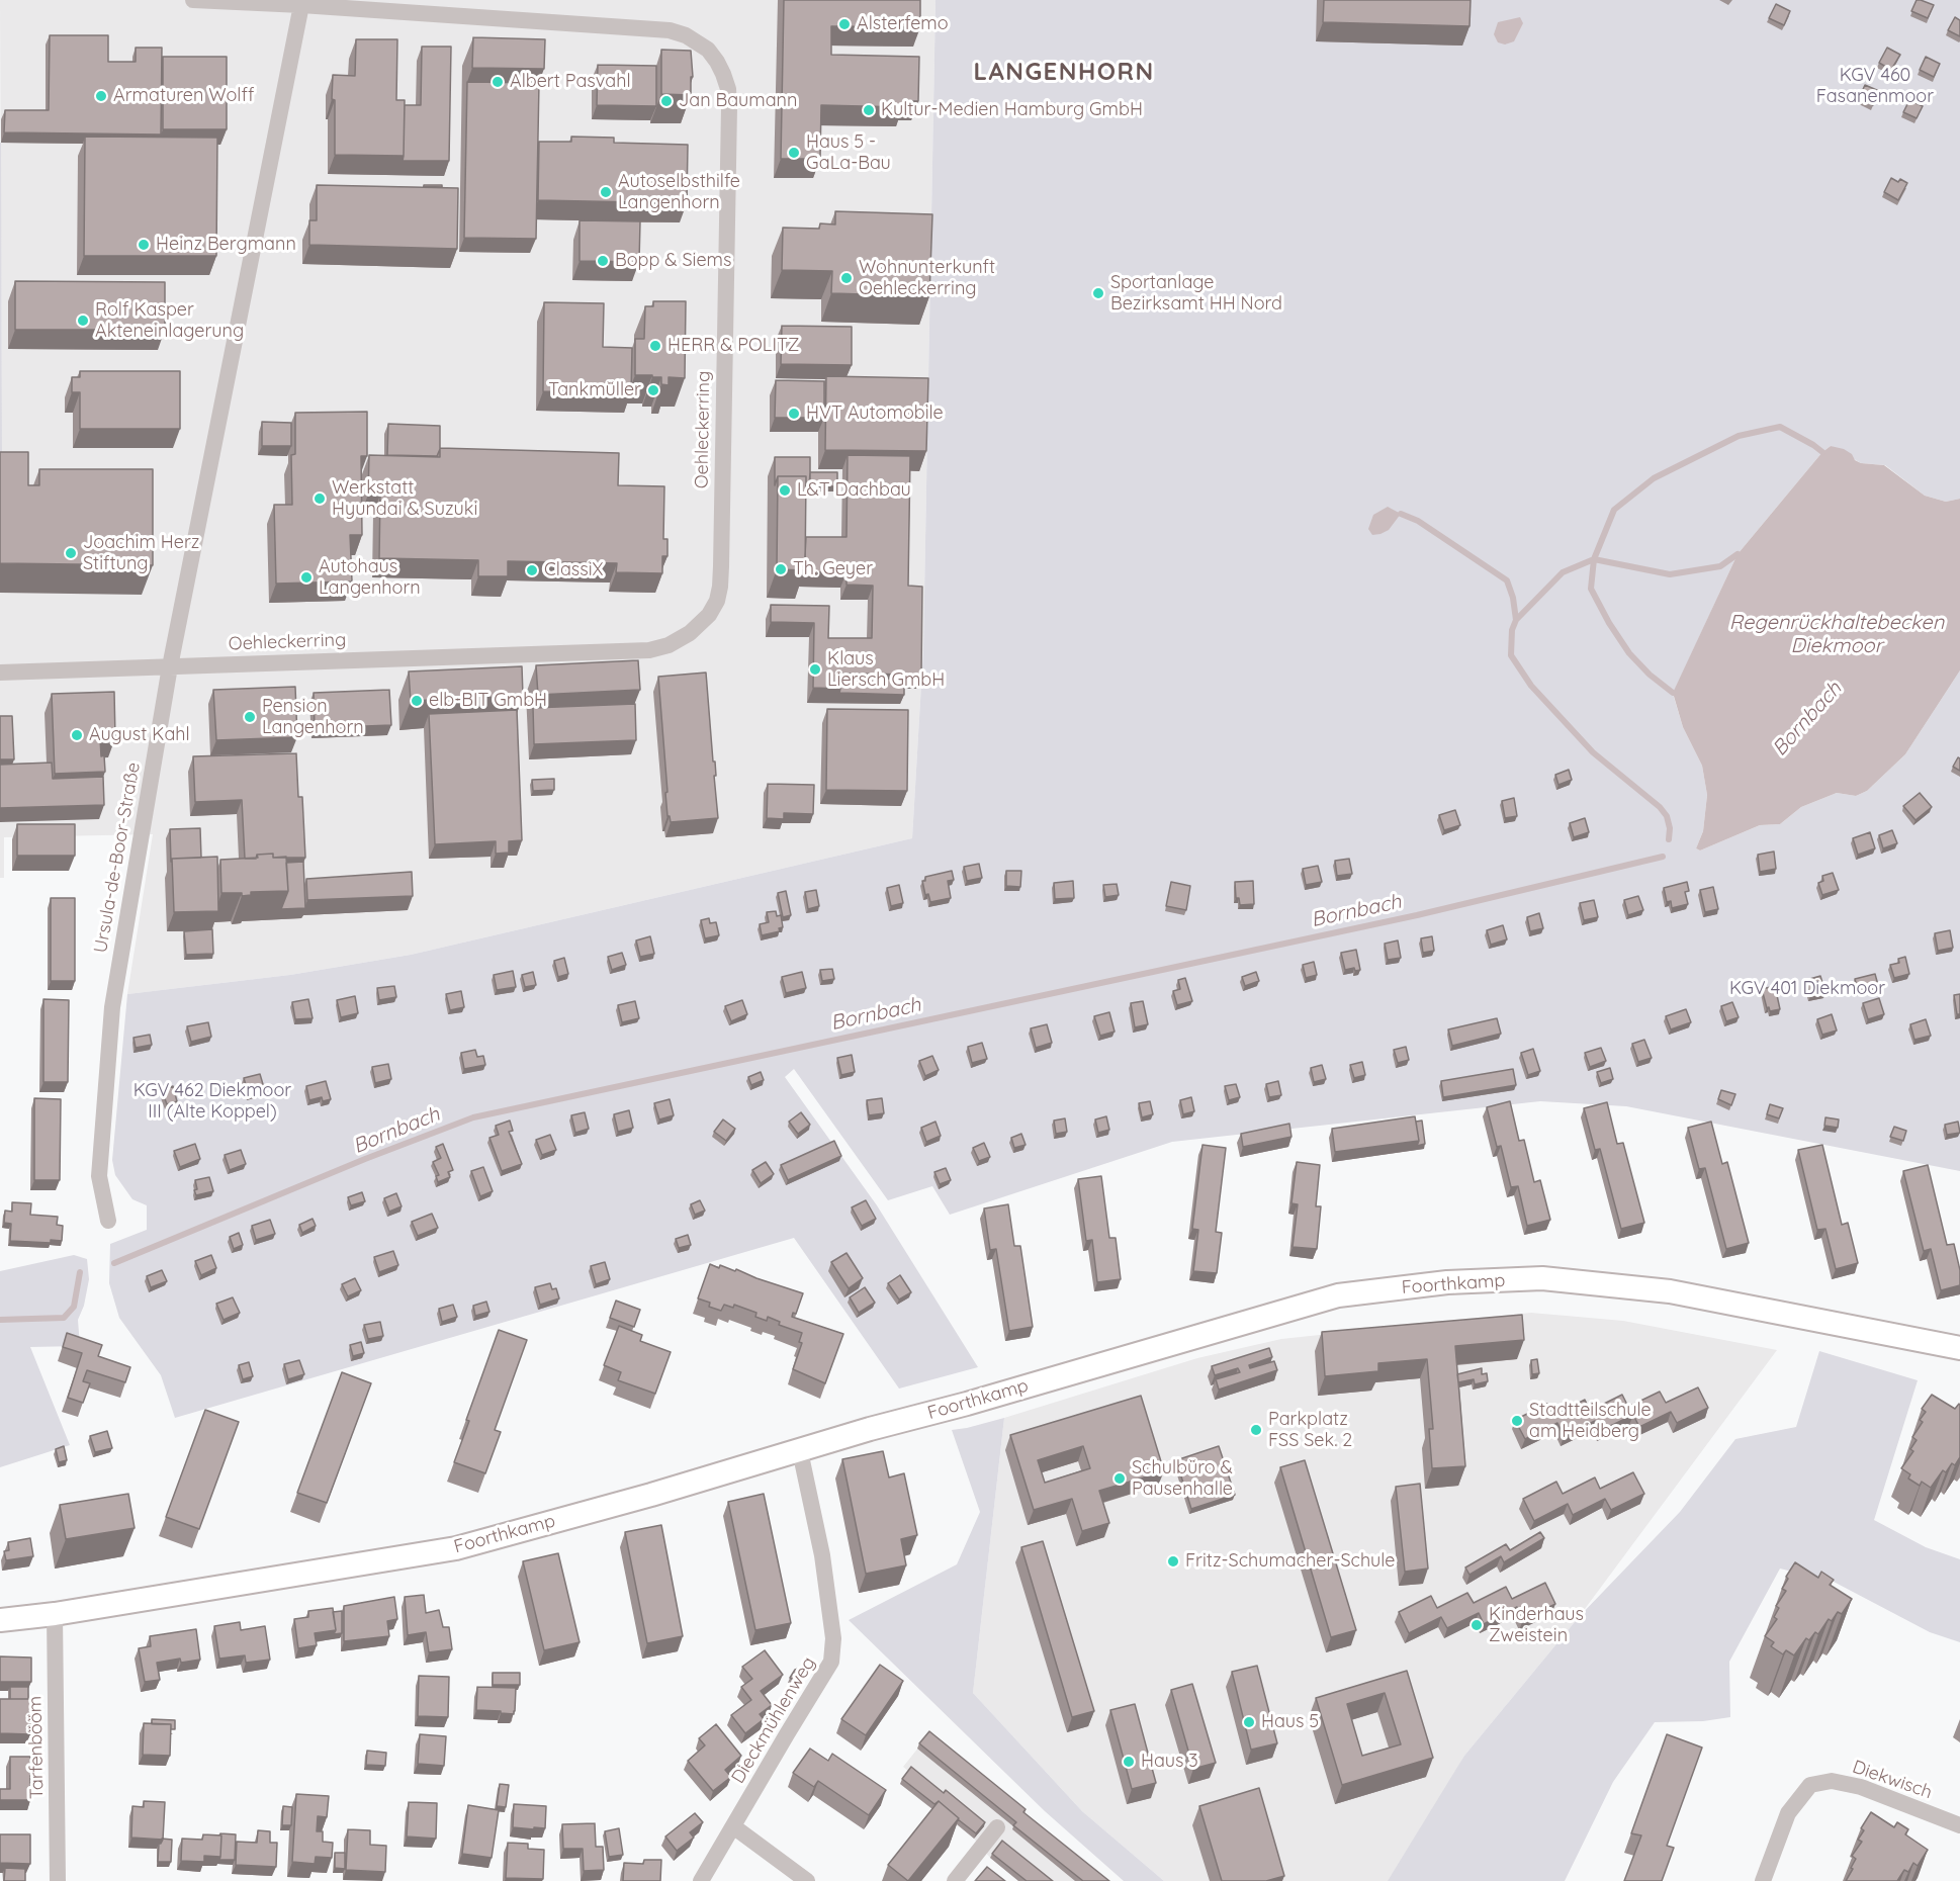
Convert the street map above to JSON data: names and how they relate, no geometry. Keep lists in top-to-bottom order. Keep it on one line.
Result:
{"streets":{"street":["Oehleckerring","Ursula-de-Boor-Straße","Foorthkamp","Dieckmühlenweg","Tarfenbööm","Diekwisch"]},"crossings":[["Oehleckerring","Ursula-de-Boor-Straße"],["Foorthkamp","Dieckmühlenweg"],["Foorthkamp","Tarfenbööm"]],"districts":["LANGENHORN"],"water":["Regenrückhaltebecken Diekmoor","Bornbach"],"parks":["KGV 460 Fasanenmoor","KGV 401 Diekmoor","KGV 462 Diekmoor III (Alte Koppel)"],"places":["Alsterfemo","Albert Pasvahl","Armaturen Wolff","Jan Baumann","Kultur-Medien Hamburg GmbH","Haus 5 - GaLa-Bau","Autoselbsthilfe Langenhorn","Heinz Bergmann","Bopp & Siems","Wohnunterkunft Oehleckerring","Sportanlage Bezirksamt HH Nord","Rolf Kasper Akteneinlagerung","HERR & POLITZ","Tankmüller","HVT Automobile","L&T Dachbau","Werkstatt Hyundai & Suzuki","Joachim Herz Stiftung","Th. Geyer","ClassiX","Autohaus Langenhorn","Klaus Liersch GmbH","elb-BIT GmbH","Pension Langenhorn","August Kahl","Stadtteilschule am Heidberg","Parkplatz FSS Sek. 2","Schulbüro & Pausenhalle","Fritz-Schumacher-Schule","Kinderhaus Zweistein","Haus 5","Haus 3"]}
